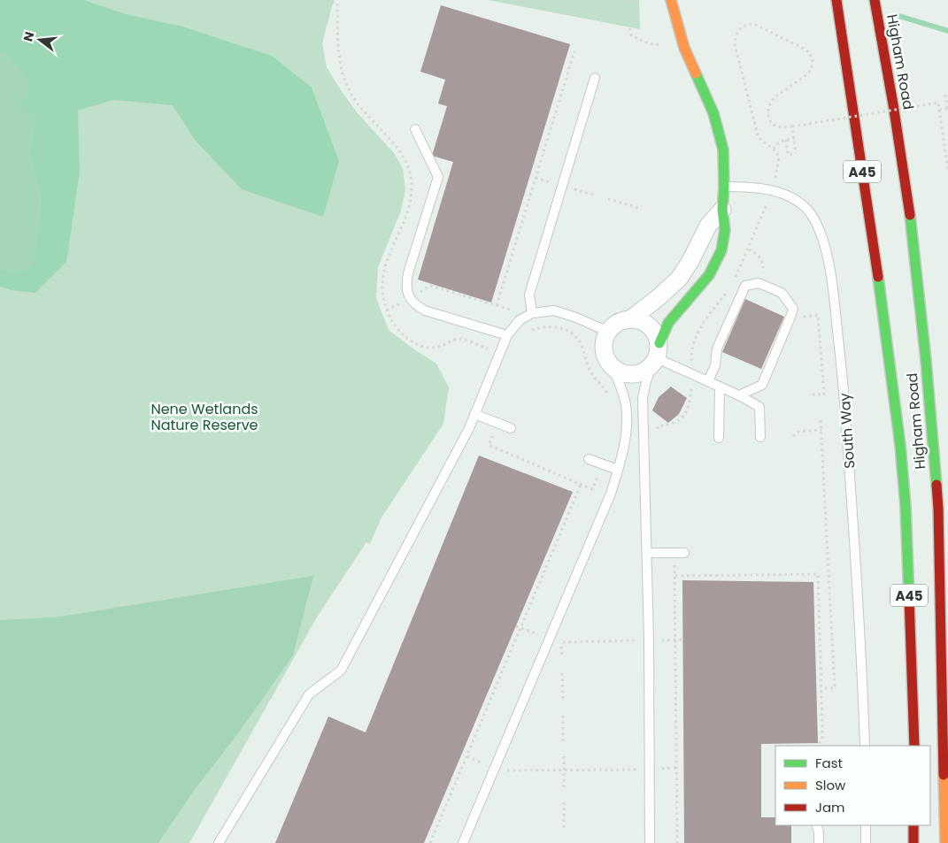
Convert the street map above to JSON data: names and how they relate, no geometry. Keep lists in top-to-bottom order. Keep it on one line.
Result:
{"streets":{"main road":["Higham Road","A45"],"lane":["South Way"]},"parks":["Nene Wetlands Nature Reserve"],"legend":["Fast","Slow","Jam"],"north":"left"}
